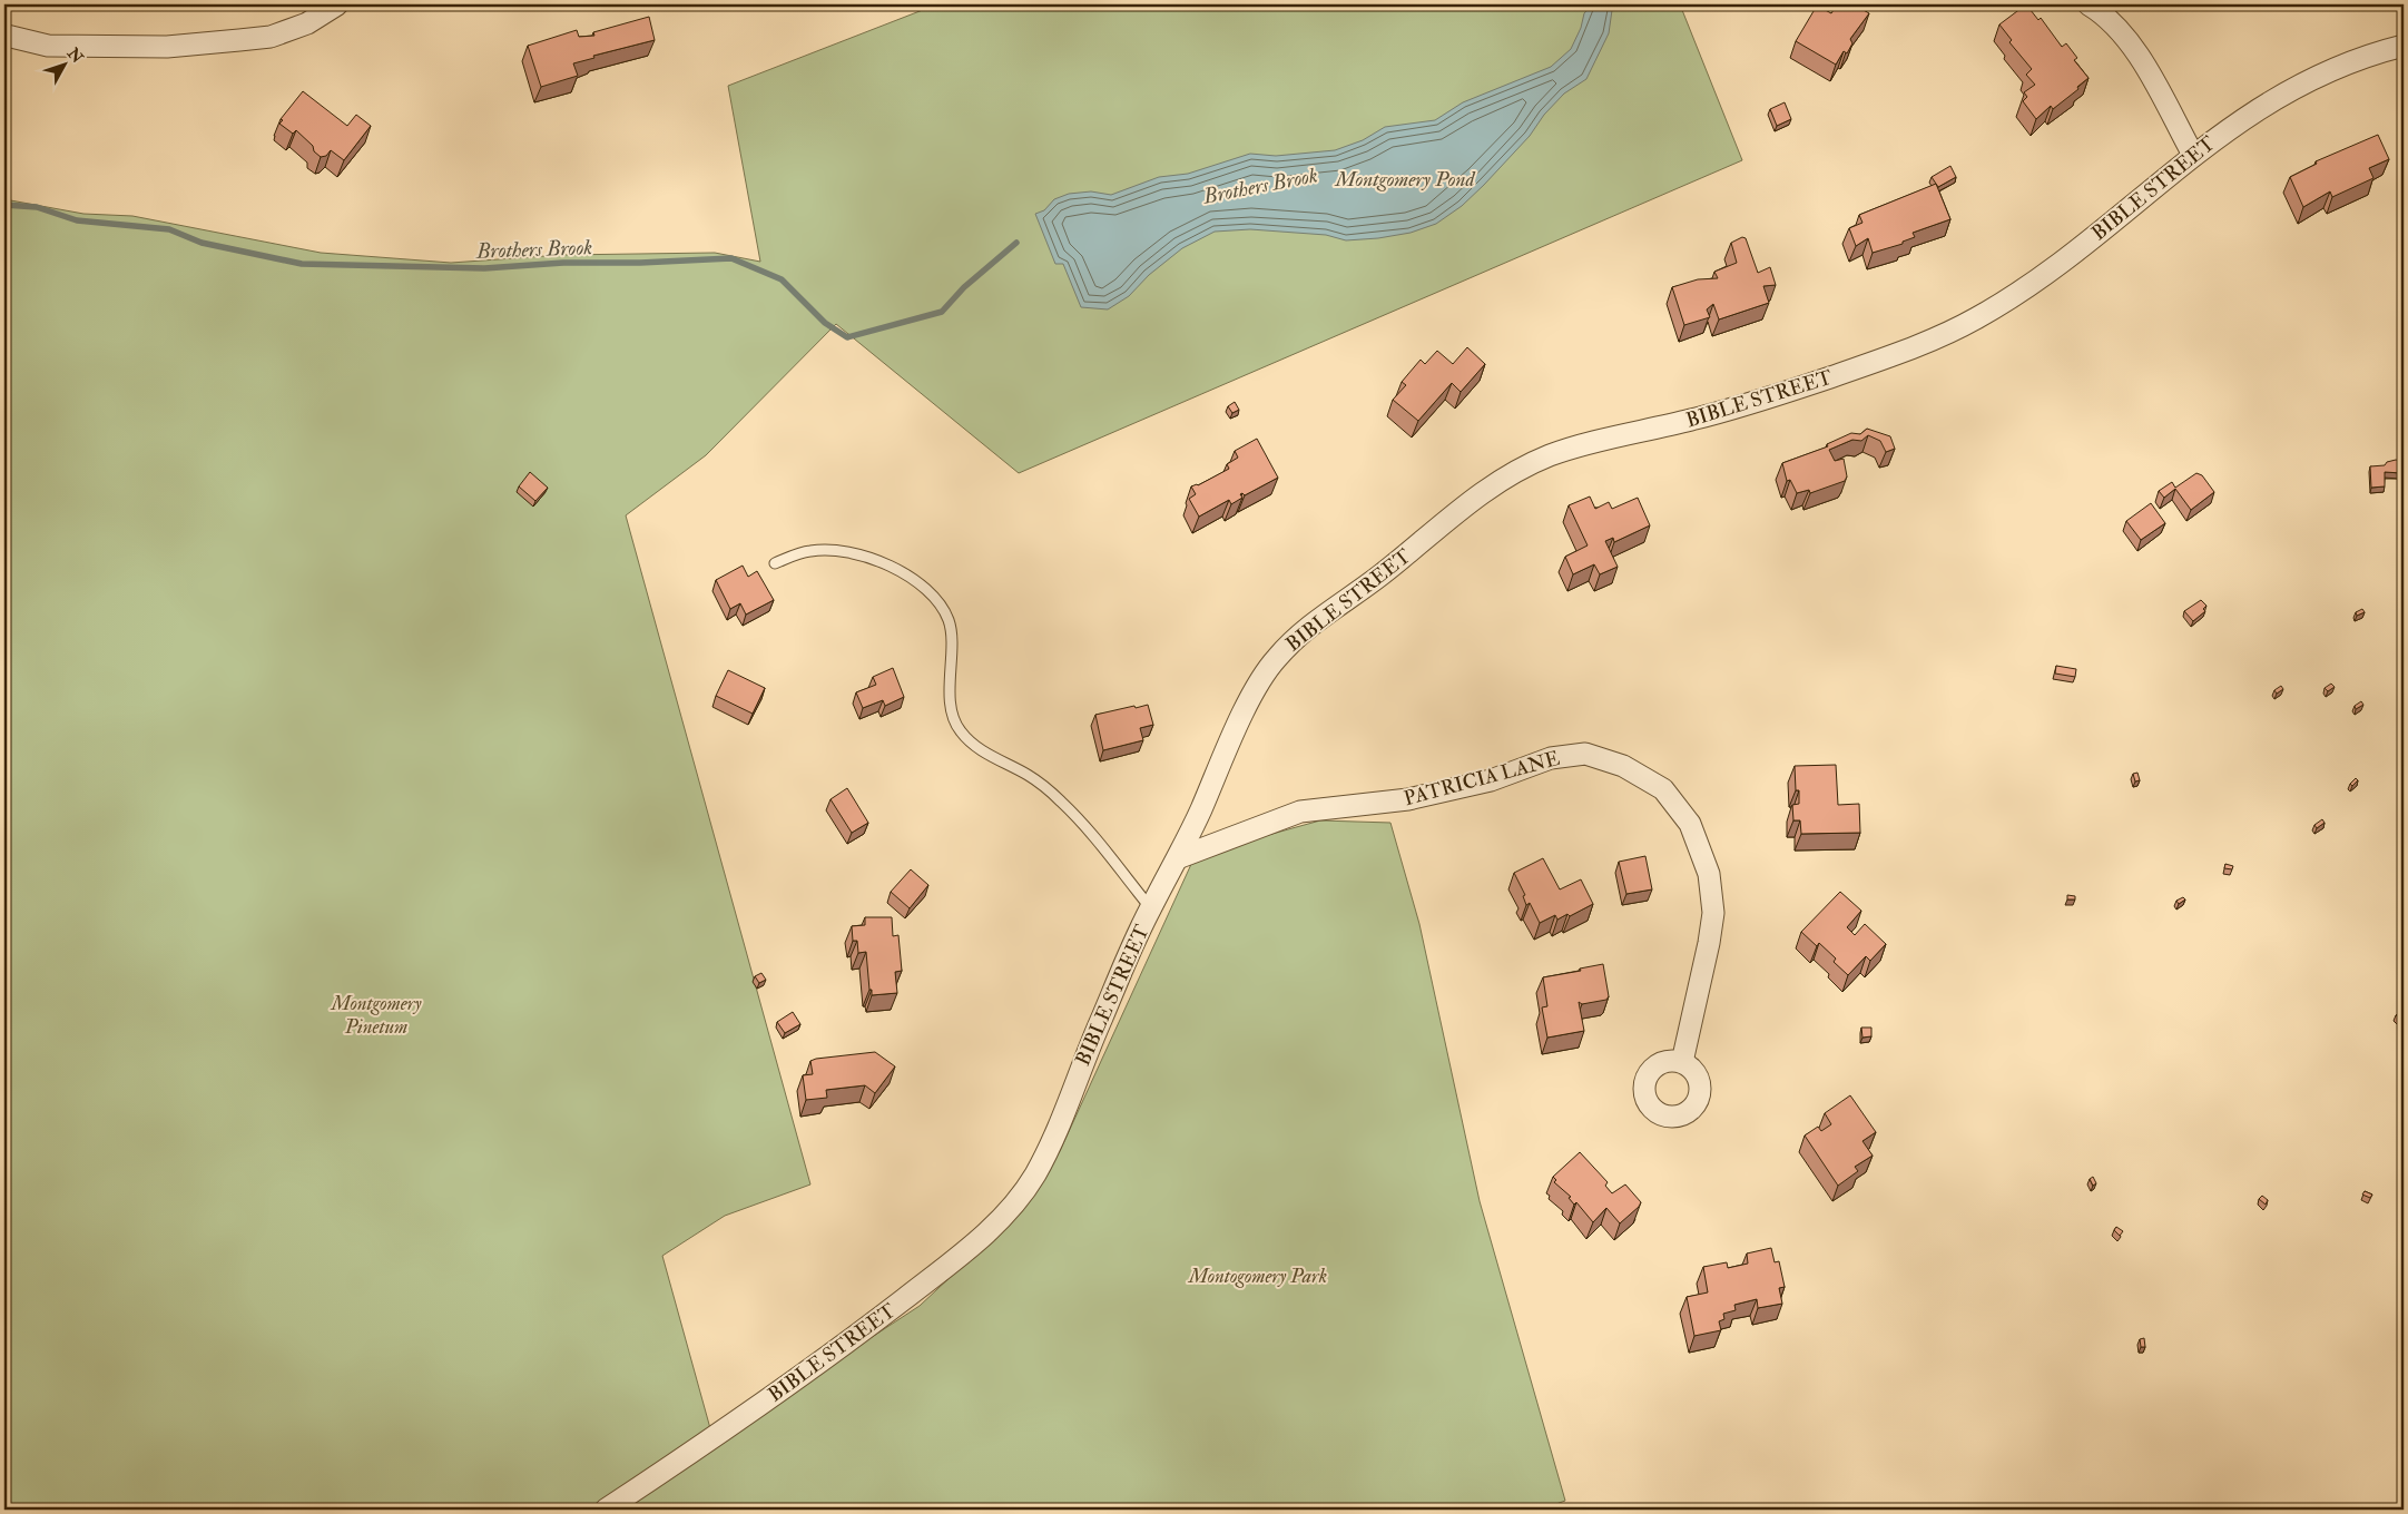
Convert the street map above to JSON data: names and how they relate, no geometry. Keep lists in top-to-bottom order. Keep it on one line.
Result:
{"streets":{"street":["BIBLE STREET","PATRICIA LANE"]},"crossings":[["BIBLE STREET","PATRICIA LANE"]],"water":["Montgomery Pond","Brothers Brook"],"parks":["Montgomery Pinetum","Montogomery Park"],"north":"top right"}
